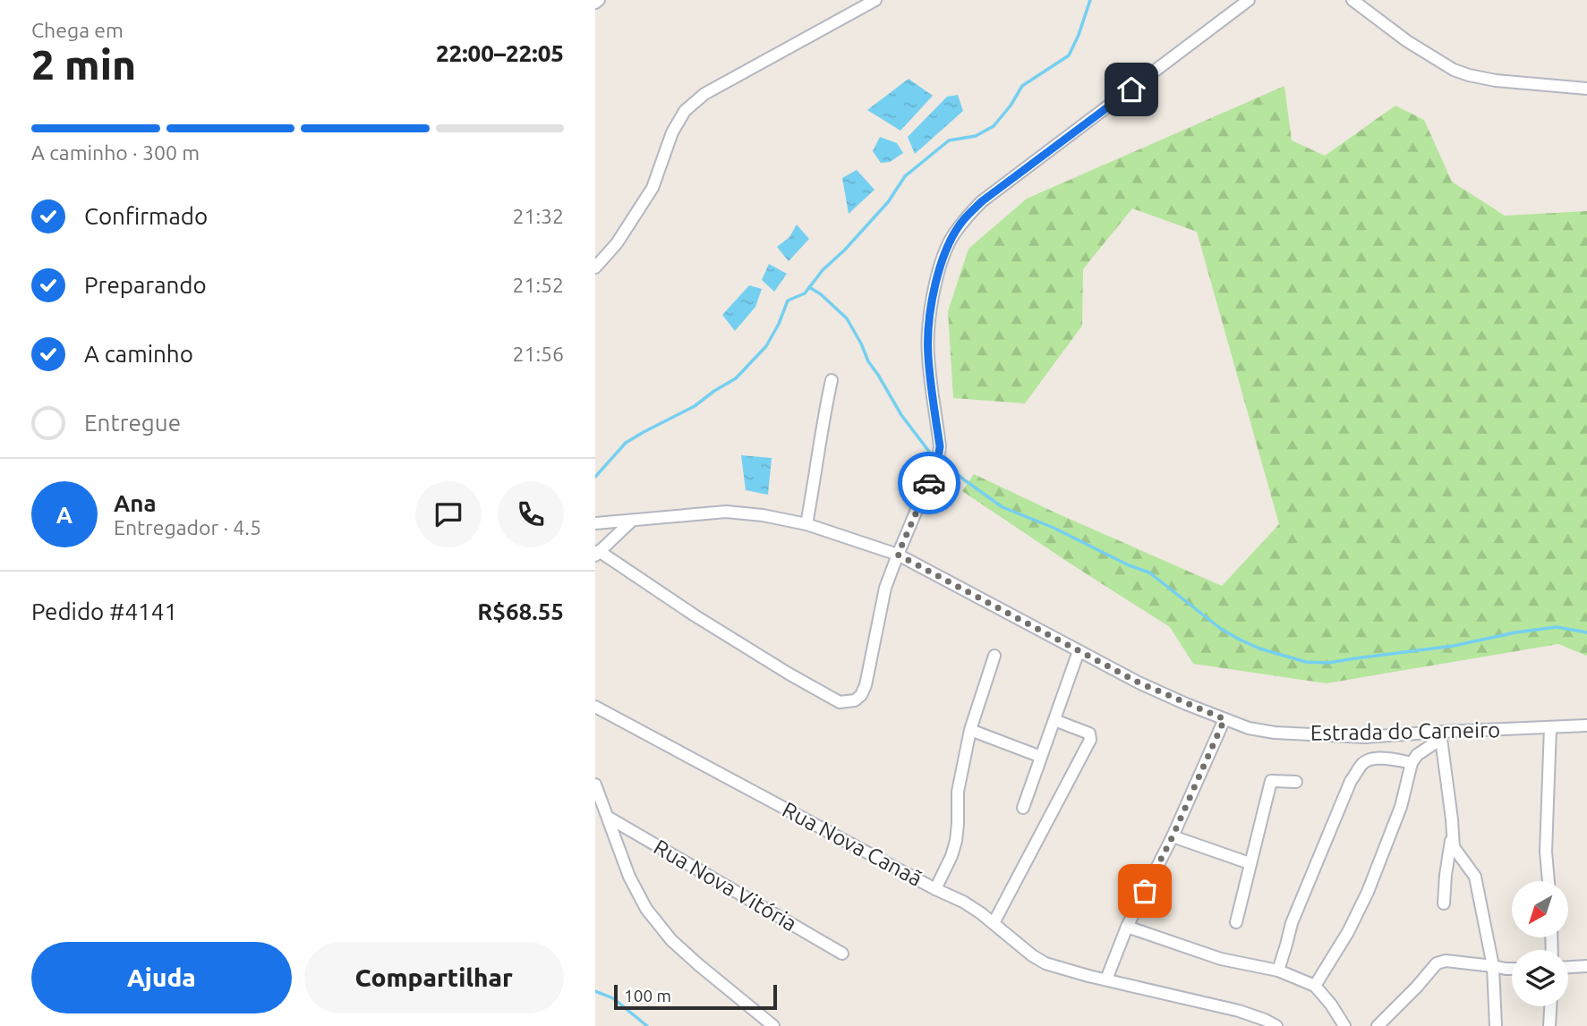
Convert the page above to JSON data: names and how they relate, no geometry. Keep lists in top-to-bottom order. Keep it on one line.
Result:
{"streets":{"street":["Estrada do Carneiro","Rua Nova Canaã","Rua Nova Vitória"]},"scale_bar":"100 m","north":"bottom left","page":{"heading":["2 min","Chega em","22:00–22:05"],"panel":["Ana","Entregador · 4.5","Pedido #4141","R$68.55"],"bar":"A caminho · 300 m","list":[["Confirmado","21:32"],["Preparando","21:52"],["A caminho","21:56"],"Entregue"],"round":"A","buttons":["Ajuda","Compartilhar"],"scale":"100 m"}}
